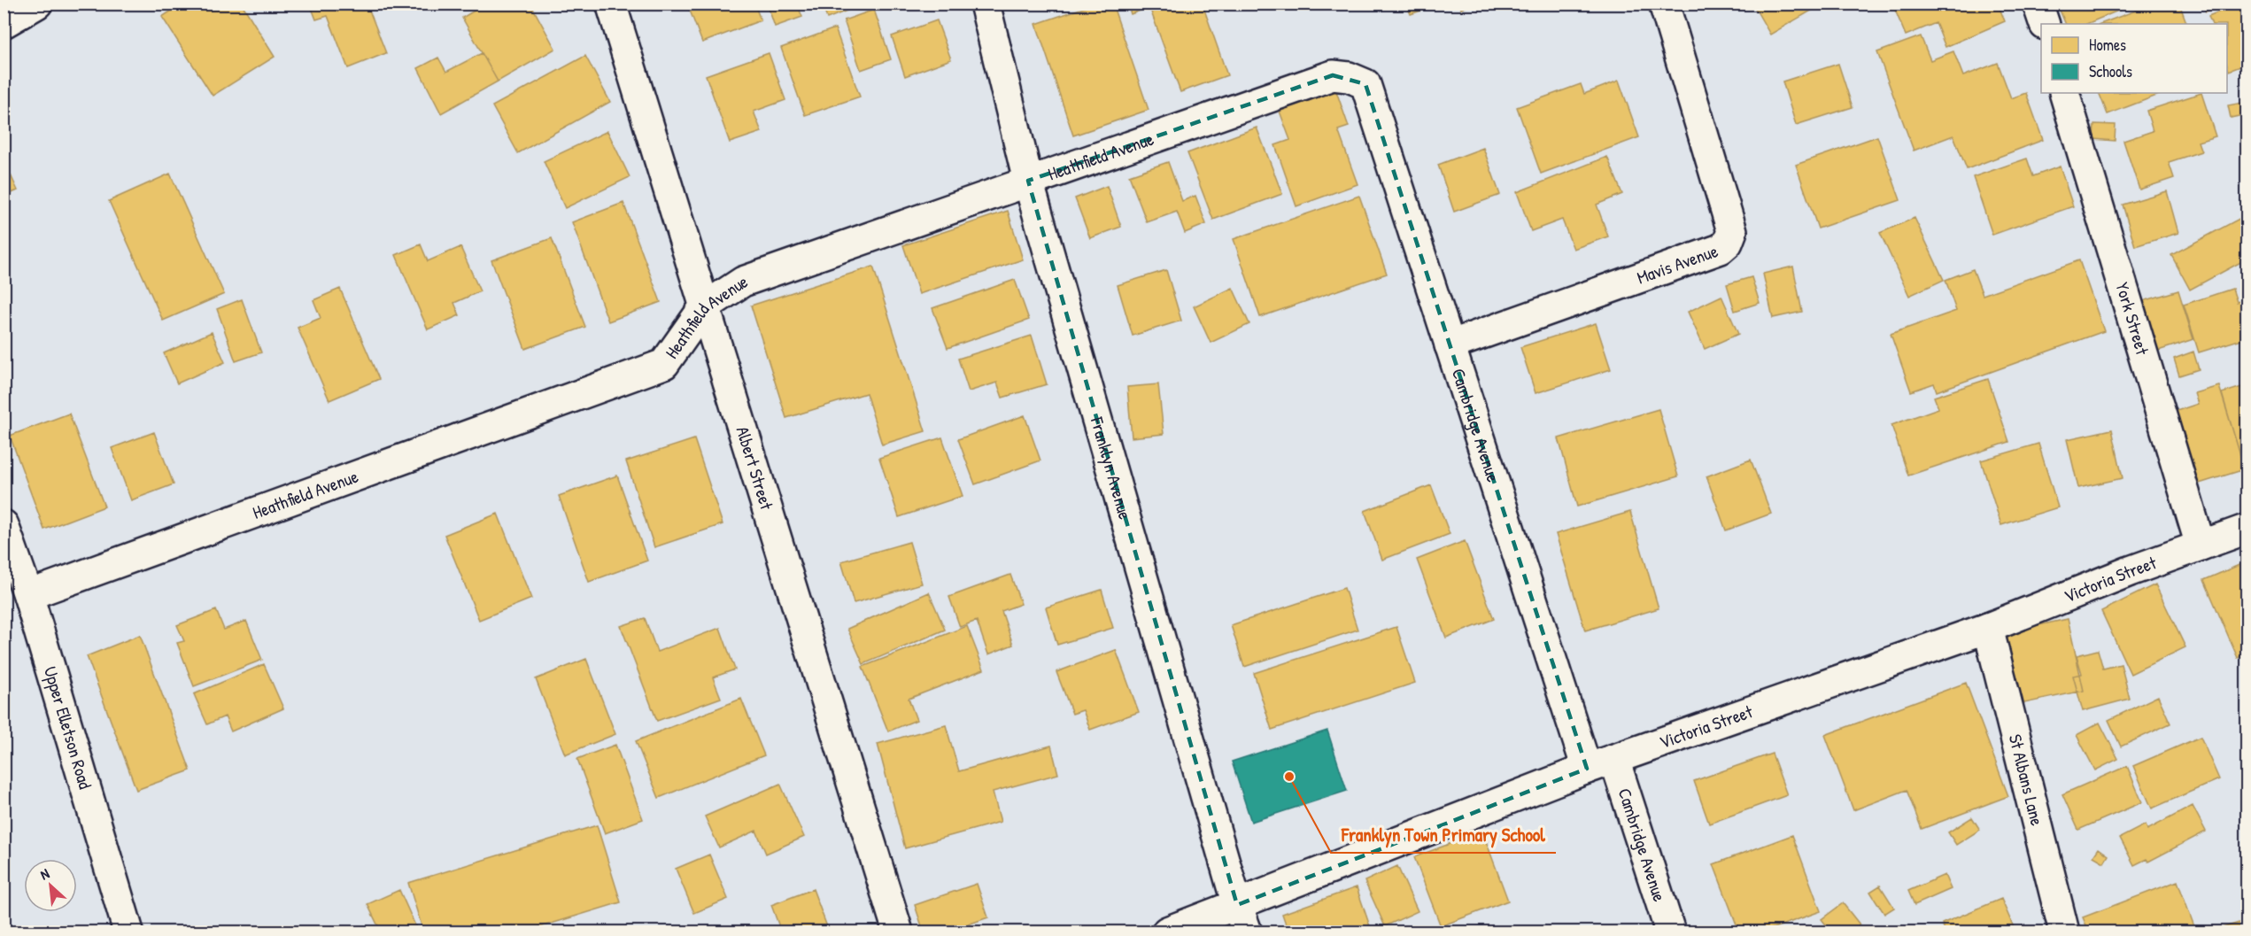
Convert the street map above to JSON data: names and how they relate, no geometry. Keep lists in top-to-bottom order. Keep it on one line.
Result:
{"streets":{"street":["Heathfield Avenue","Mavis Avenue","York Street","Cambridge Avenue","Albert Street","Franklyn Avenue","Victoria Street","Upper Elletson Road","St Albans Lane"]},"crossings":[["Heathfield Avenue","Cambridge Avenue"],["Heathfield Avenue","Albert Street"],["Heathfield Avenue","Franklyn Avenue"],["Heathfield Avenue","Upper Elletson Road"],["Mavis Avenue","Cambridge Avenue"],["York Street","Victoria Street"],["Cambridge Avenue","Victoria Street"],["Franklyn Avenue","Victoria Street"],["Victoria Street","St Albans Lane"]],"places":["Franklyn Town Primary School"],"legend":["Homes","Schools"],"north":"top left"}
